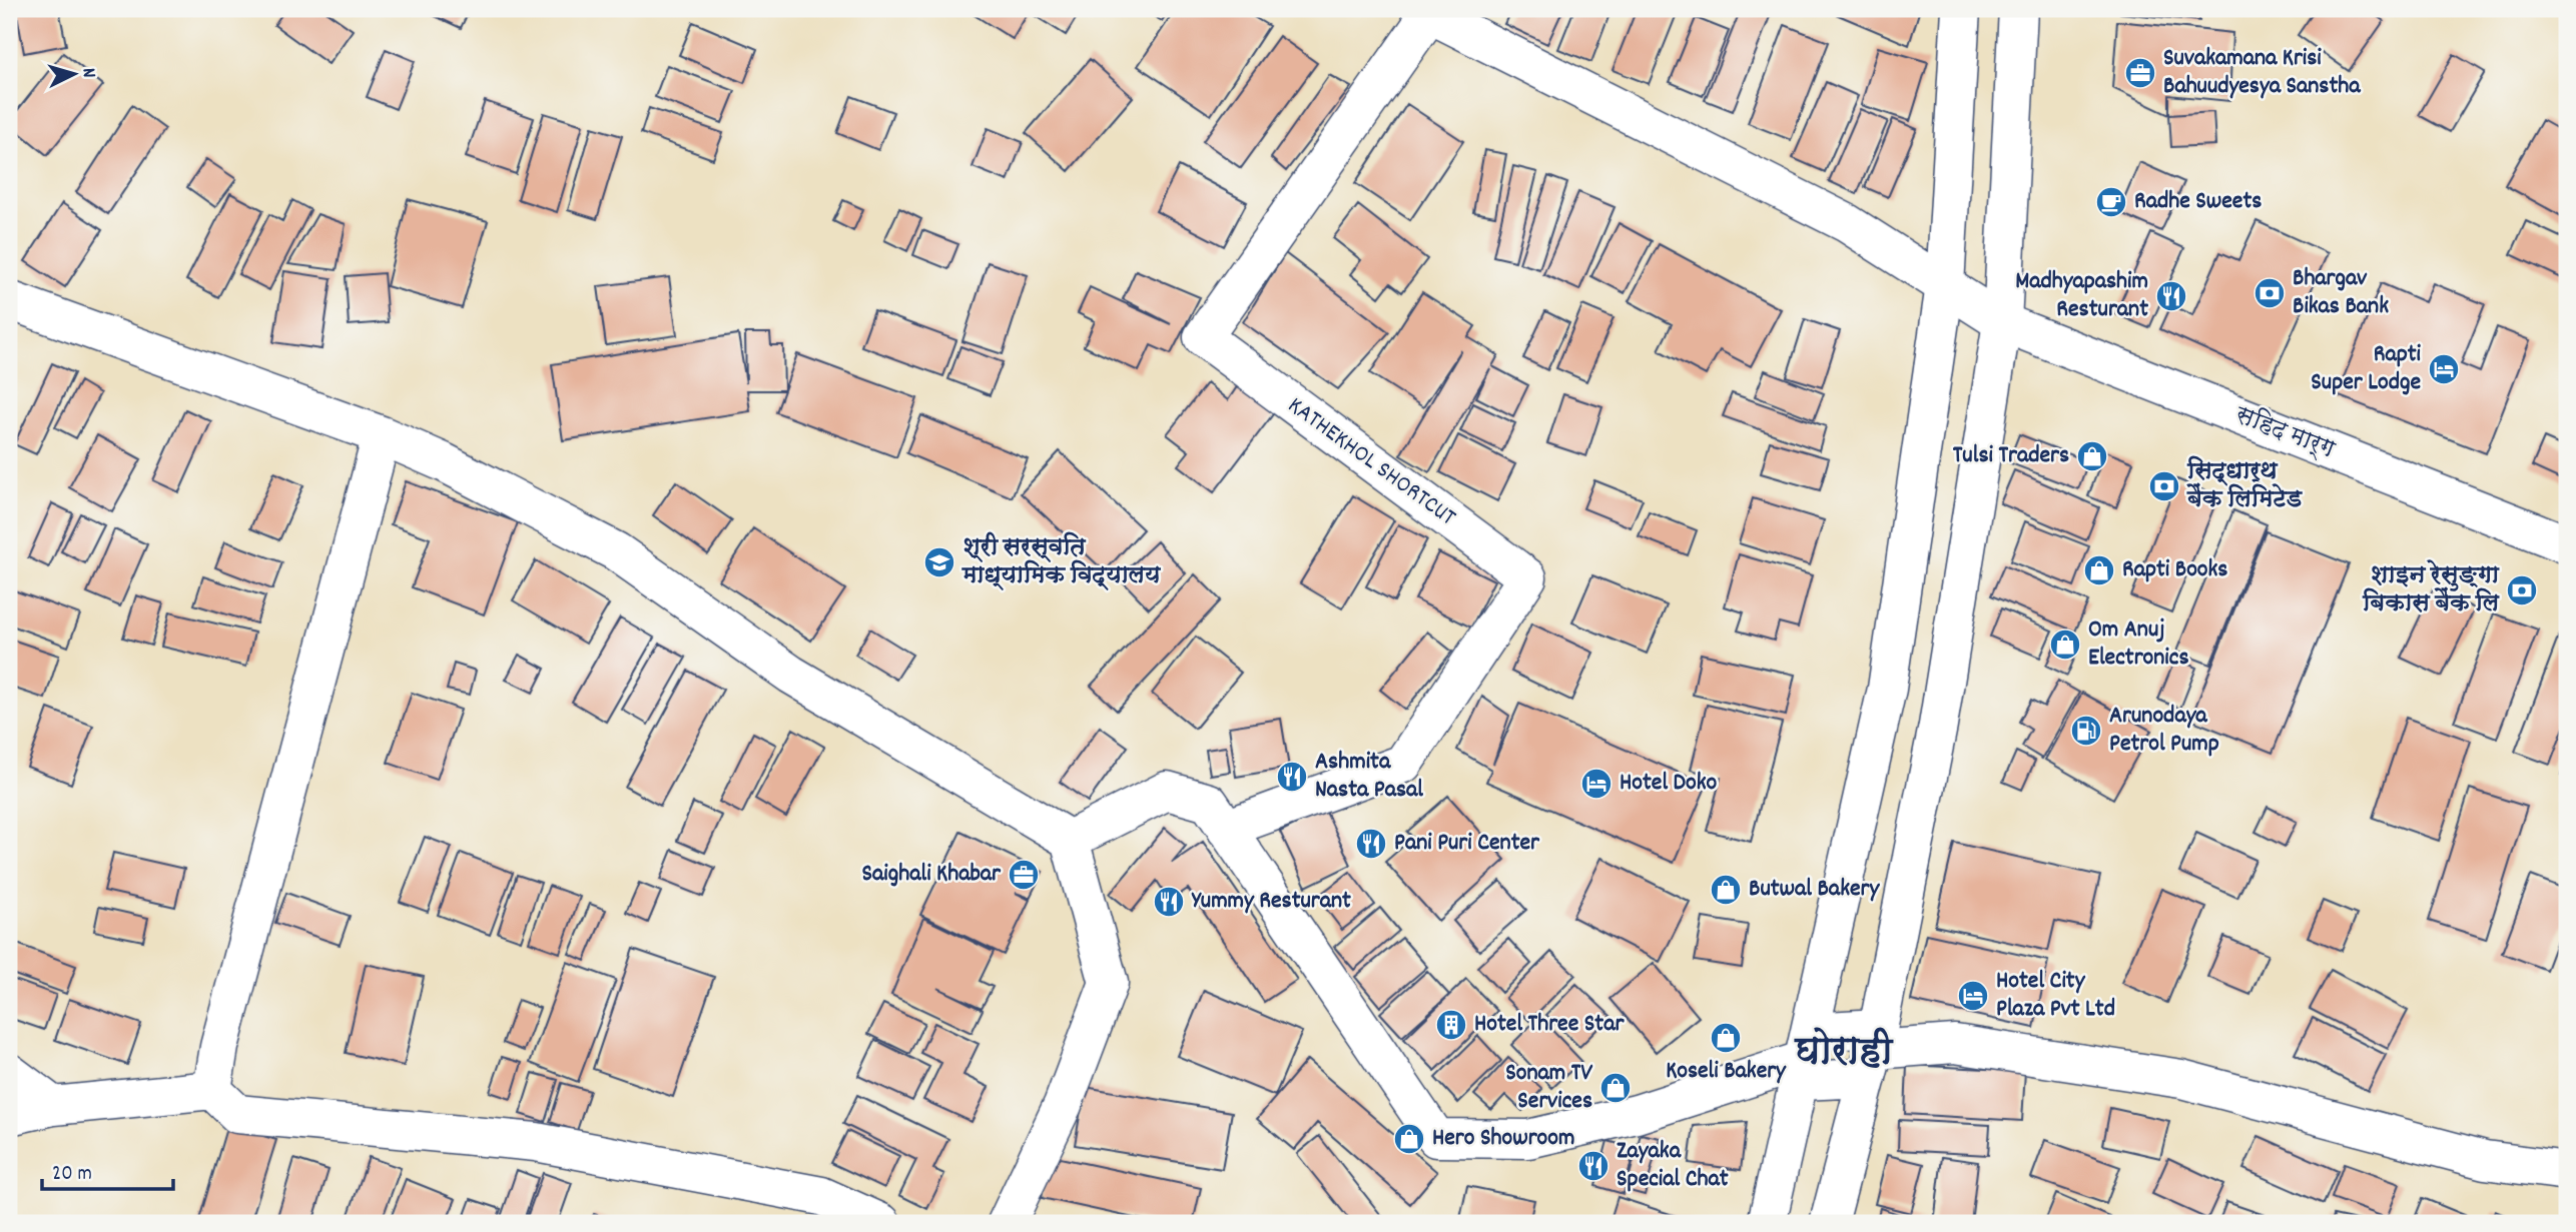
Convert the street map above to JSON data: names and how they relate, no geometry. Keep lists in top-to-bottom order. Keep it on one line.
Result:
{"streets":{"street":["सहिद मार्ग","KATHEKHOL SHORTCUT"]},"crossings":[["सहिद मार्ग","KATHEKHOL SHORTCUT"]],"districts":["घोराही"],"places":{"office":["Suvakamana Krisi Bahuudyesya Sanstha","Saighali Khabar"],"cafe":["Radhe Sweets"],"bank":["Bhargav Bikas Bank","सिद्धार्थ बैंक लिमिटेड","शाइन रेसुङ्गा बिकास बैंक लि"],"restaurant":["Madhyapashim Resturant","Ashmita Nasta Pasal","Pani Puri Center","Yummy Resturant","Zayaka Special Chat"],"hotel":["Rapti Super Lodge","Hotel Doko","Hotel City Plaza Pvt Ltd"],"shop":["Tulsi Traders","Rapti Books","Om Anuj Electronics","Butwal Bakery","Koseli Bakery","Sonam TV Services","Hero Showroom"],"school or university":["श्री सरस्वति माध्यामिक विद्यालय"],"fuel station":["Arunodaya Petrol Pump"],"building":["Hotel Three Star"]},"scale_bar":"20 m","north":"right"}
